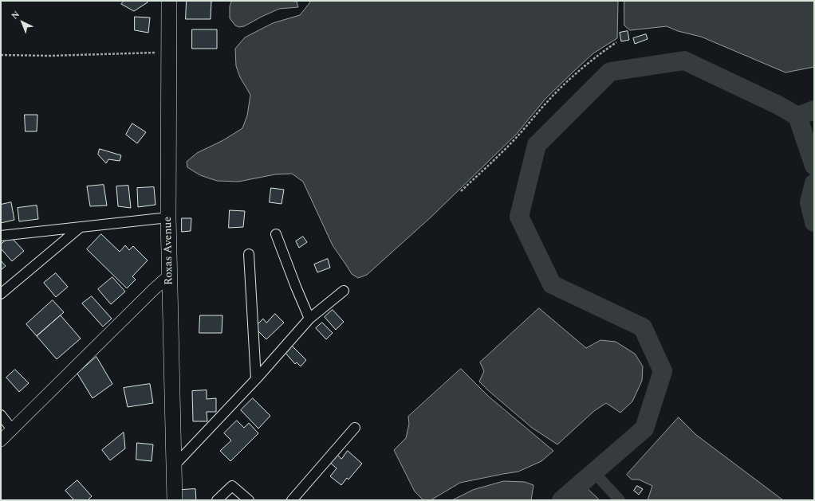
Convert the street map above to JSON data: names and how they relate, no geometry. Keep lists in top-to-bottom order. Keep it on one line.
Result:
{"streets":{"main road":["Roxas Avenue"]},"north":"top left"}
